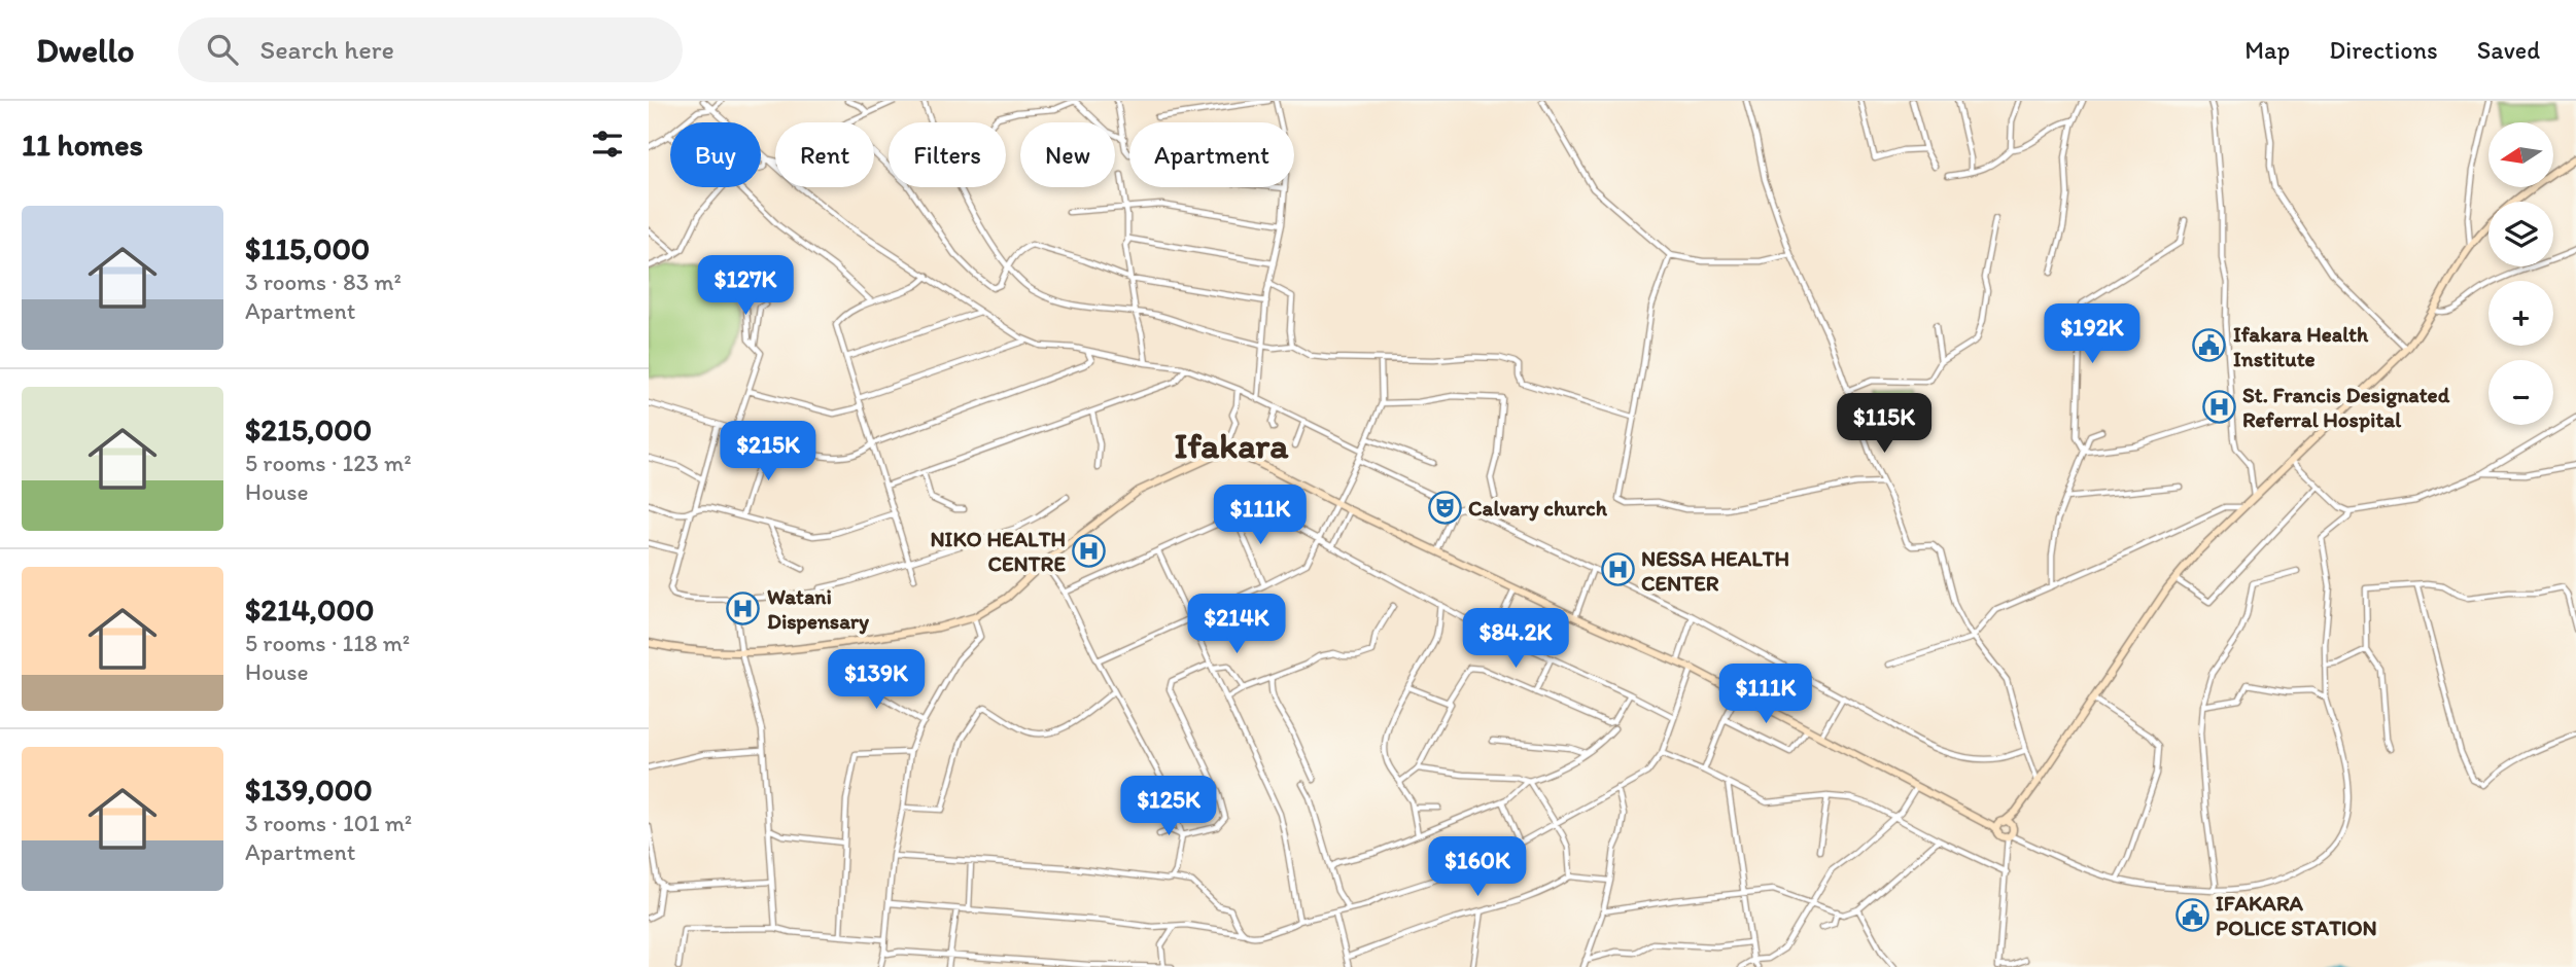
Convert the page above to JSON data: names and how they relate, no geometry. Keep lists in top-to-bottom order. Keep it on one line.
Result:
{"districts":["Ifakara"],"places":{"public building":["Ifakara Health Institute","IFAKARA POLICE STATION"],"hospital":["St. Francis Designated Referral Hospital","NIKO HEALTH CENTRE","NESSA HEALTH CENTER","Watani Dispensary"],"theatre":["Calvary church"]},"north":"left","page":{"header":"Dwello","search":"Search here","nav":["Map","Directions","Saved"],"heading":"11 homes","map_buttons":["+","−"],"chip":["Buy","Rent","Filters","New","Apartment"],"list":[{"name":"$115,000","note":"3 rooms · 83 m² · Apartment"},{"name":"$215,000","note":"5 rooms · 123 m² · House"},{"name":"$214,000","note":"5 rooms · 118 m² · House"},{"name":"$139,000","note":"3 rooms · 101 m² · Apartment"}],"price":["$127K","$192K","$115K","$215K","$111K","$214K","$84.2K","$139K","$111K","$125K","$160K"]}}
